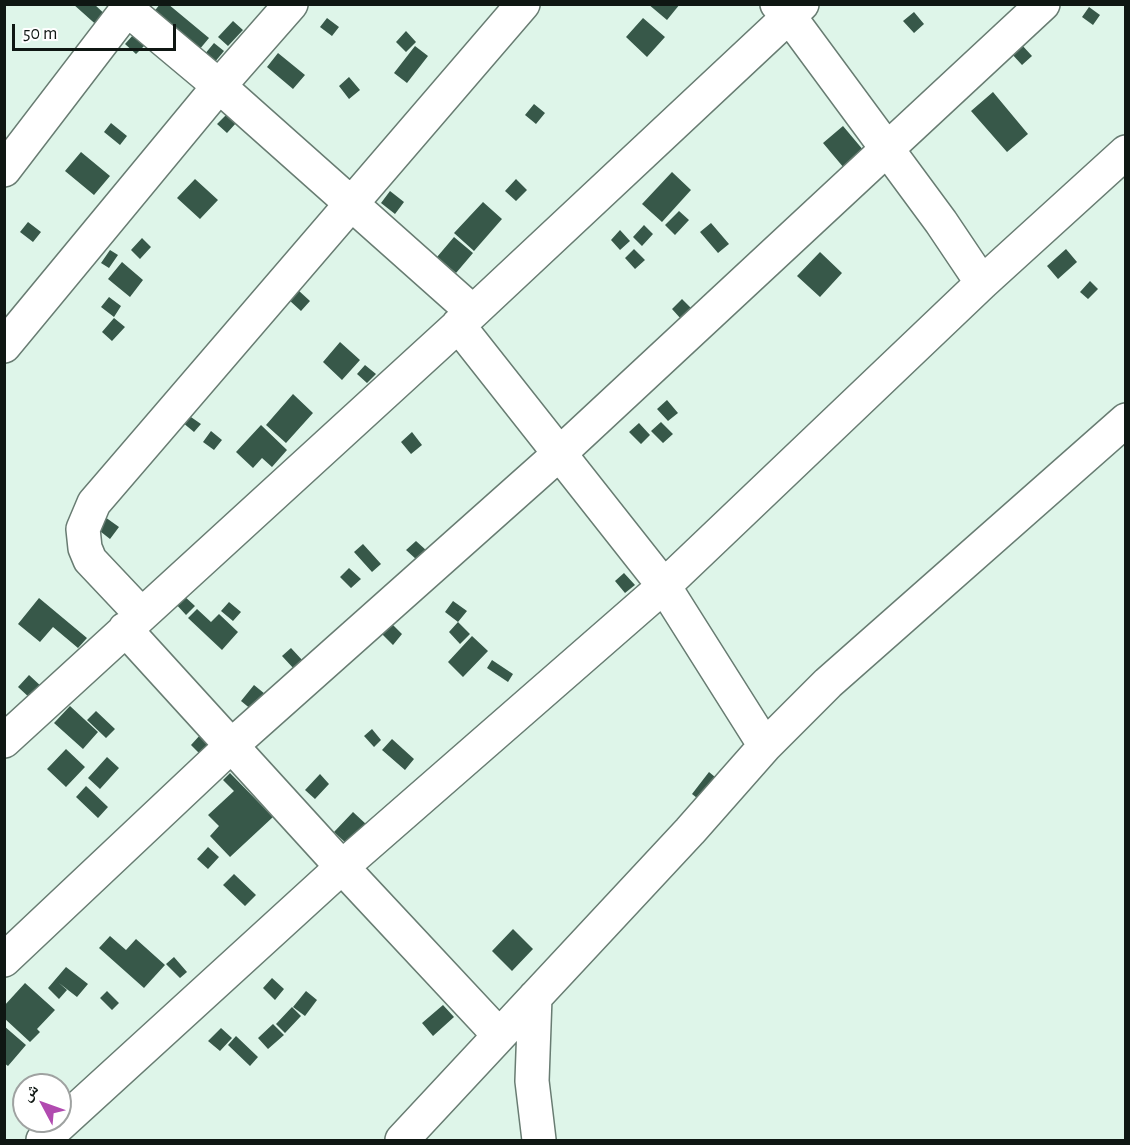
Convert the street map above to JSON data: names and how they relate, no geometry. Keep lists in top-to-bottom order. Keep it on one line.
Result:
{"scale_bar":"50 m","north":"top left"}
